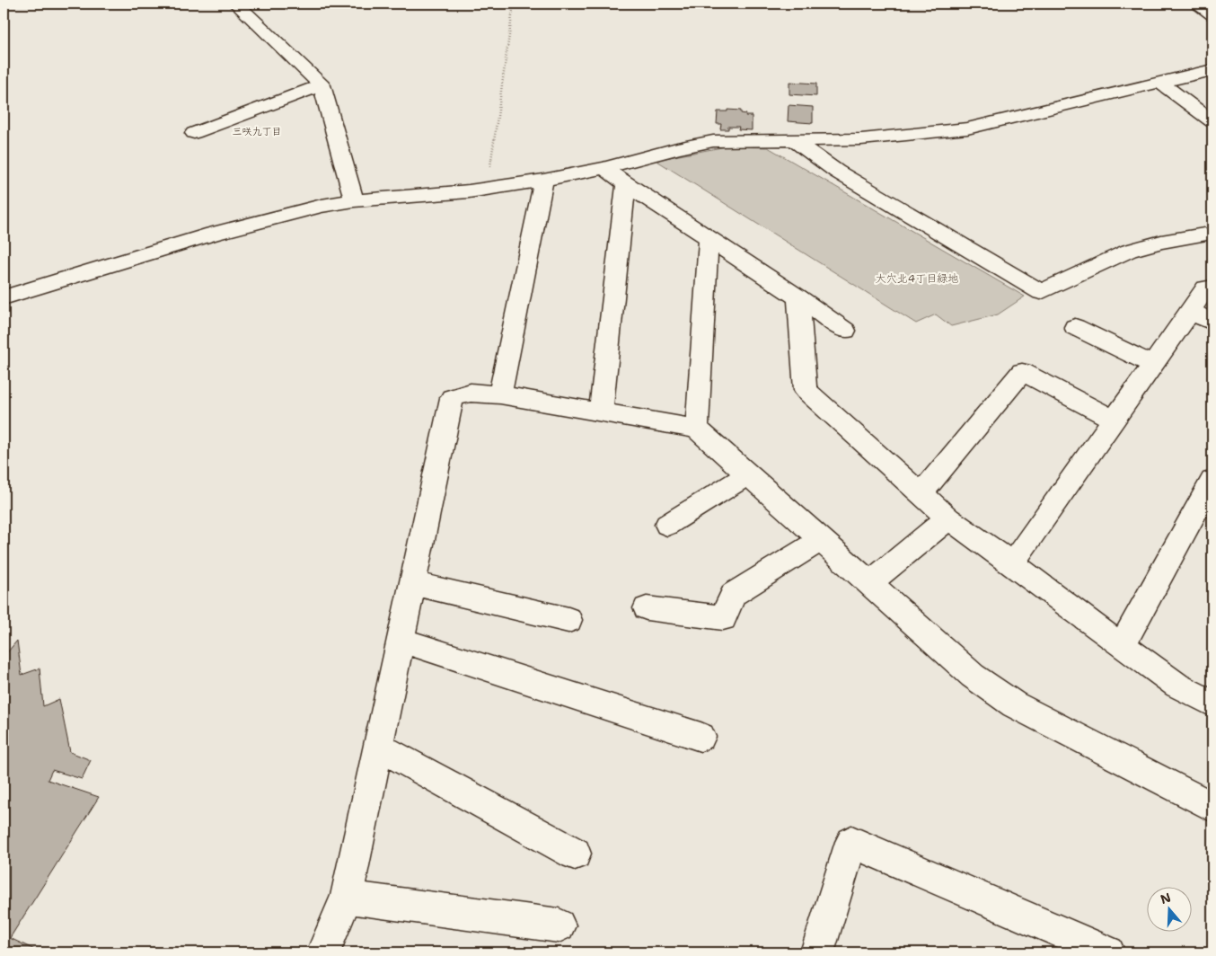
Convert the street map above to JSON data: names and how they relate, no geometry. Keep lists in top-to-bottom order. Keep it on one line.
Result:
{"districts":["三咲九丁目"],"parks":["大穴北4丁目緑地"],"north":"top"}
